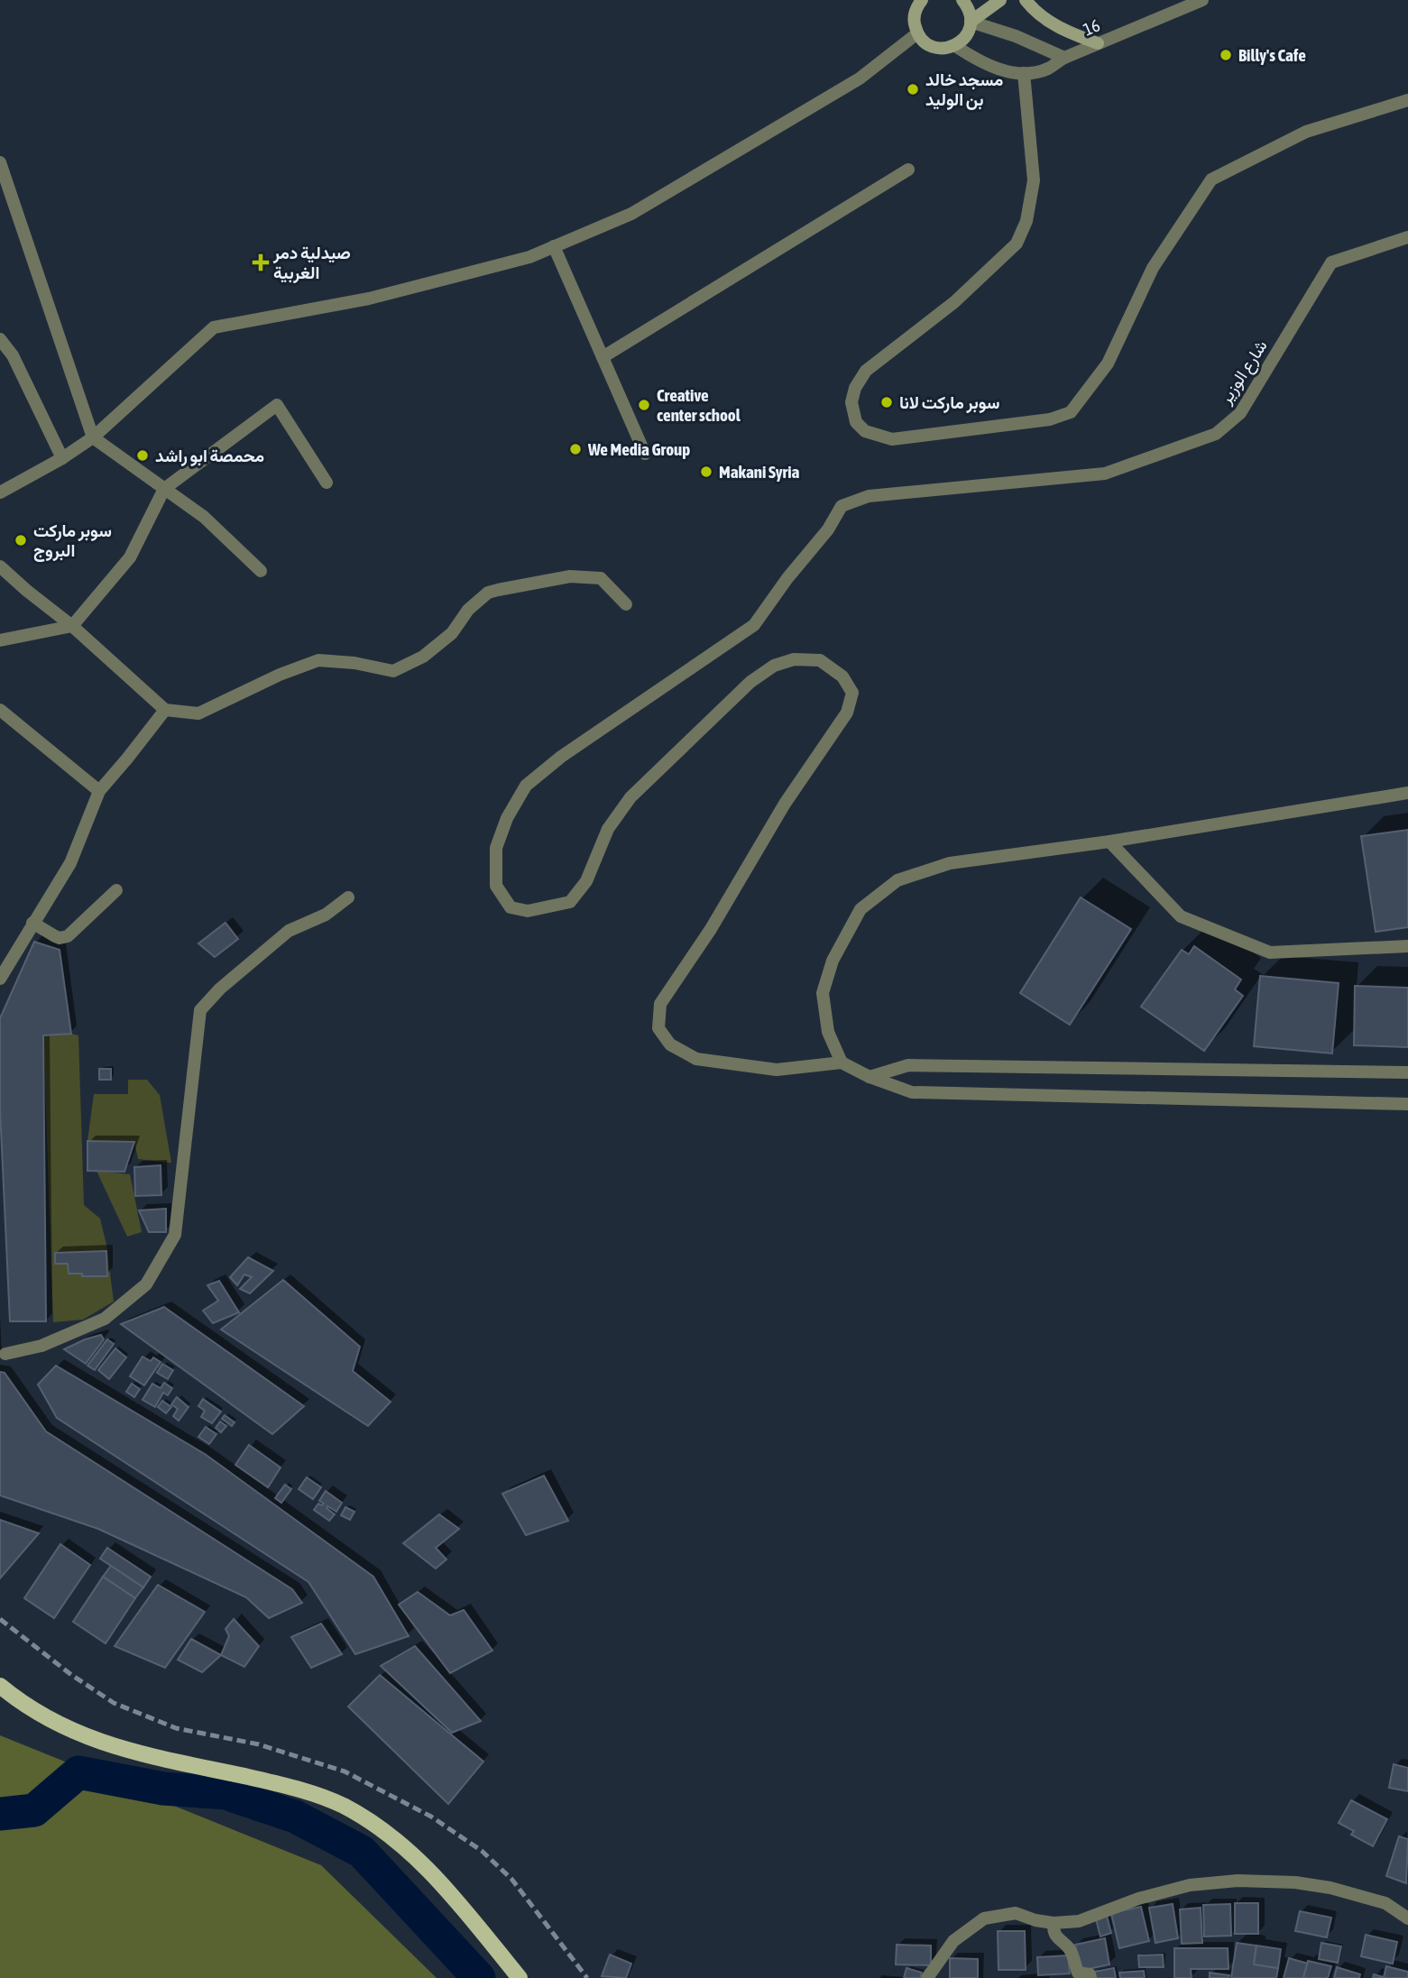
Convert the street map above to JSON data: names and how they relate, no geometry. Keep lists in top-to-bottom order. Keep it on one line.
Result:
{"streets":{"street":["16","شارع الوزير"]},"places":{"other":["Billy's Cafe","مسجد خالد بن الوليد","سوبر ماركت لانا","Creative center school","We Media Group","محمصة ابو راشد","Makani Syria","سوبر ماركت البروج"],"health":["صيدلية دمر الغربية"]}}
